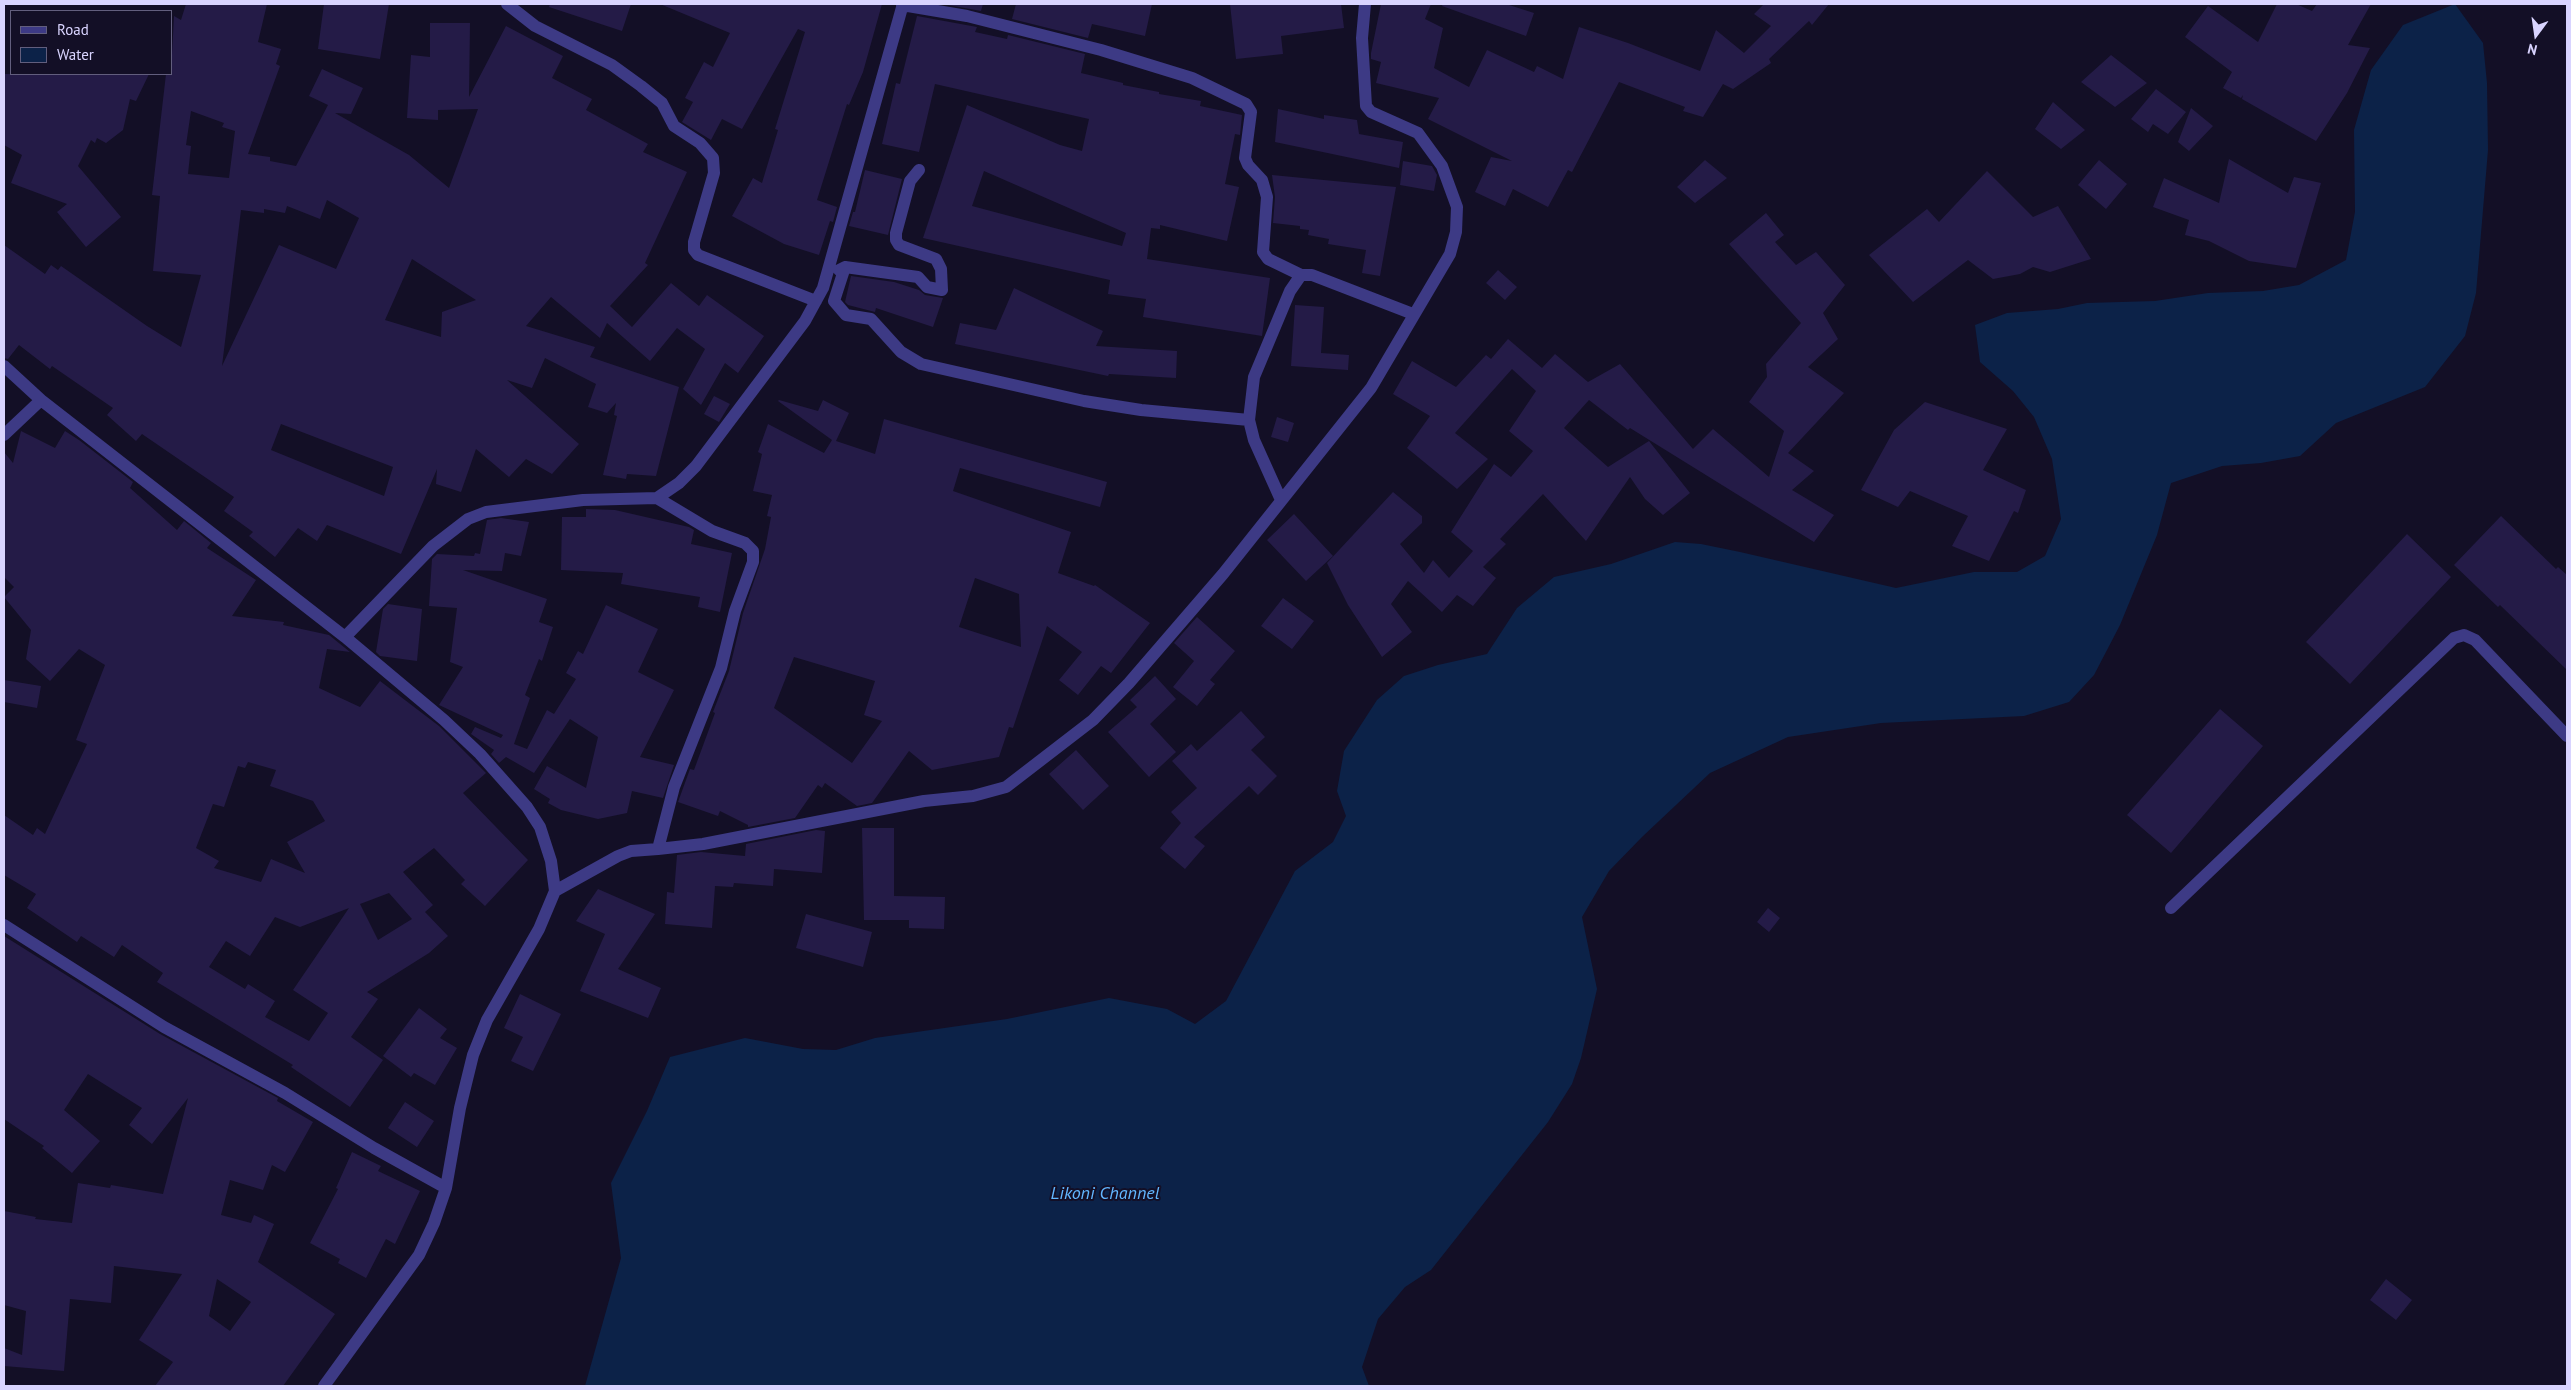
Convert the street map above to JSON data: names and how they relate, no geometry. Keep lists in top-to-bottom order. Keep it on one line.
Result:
{"water":["Likoni Channel"],"legend":["Road","Water"],"north":"bottom"}
